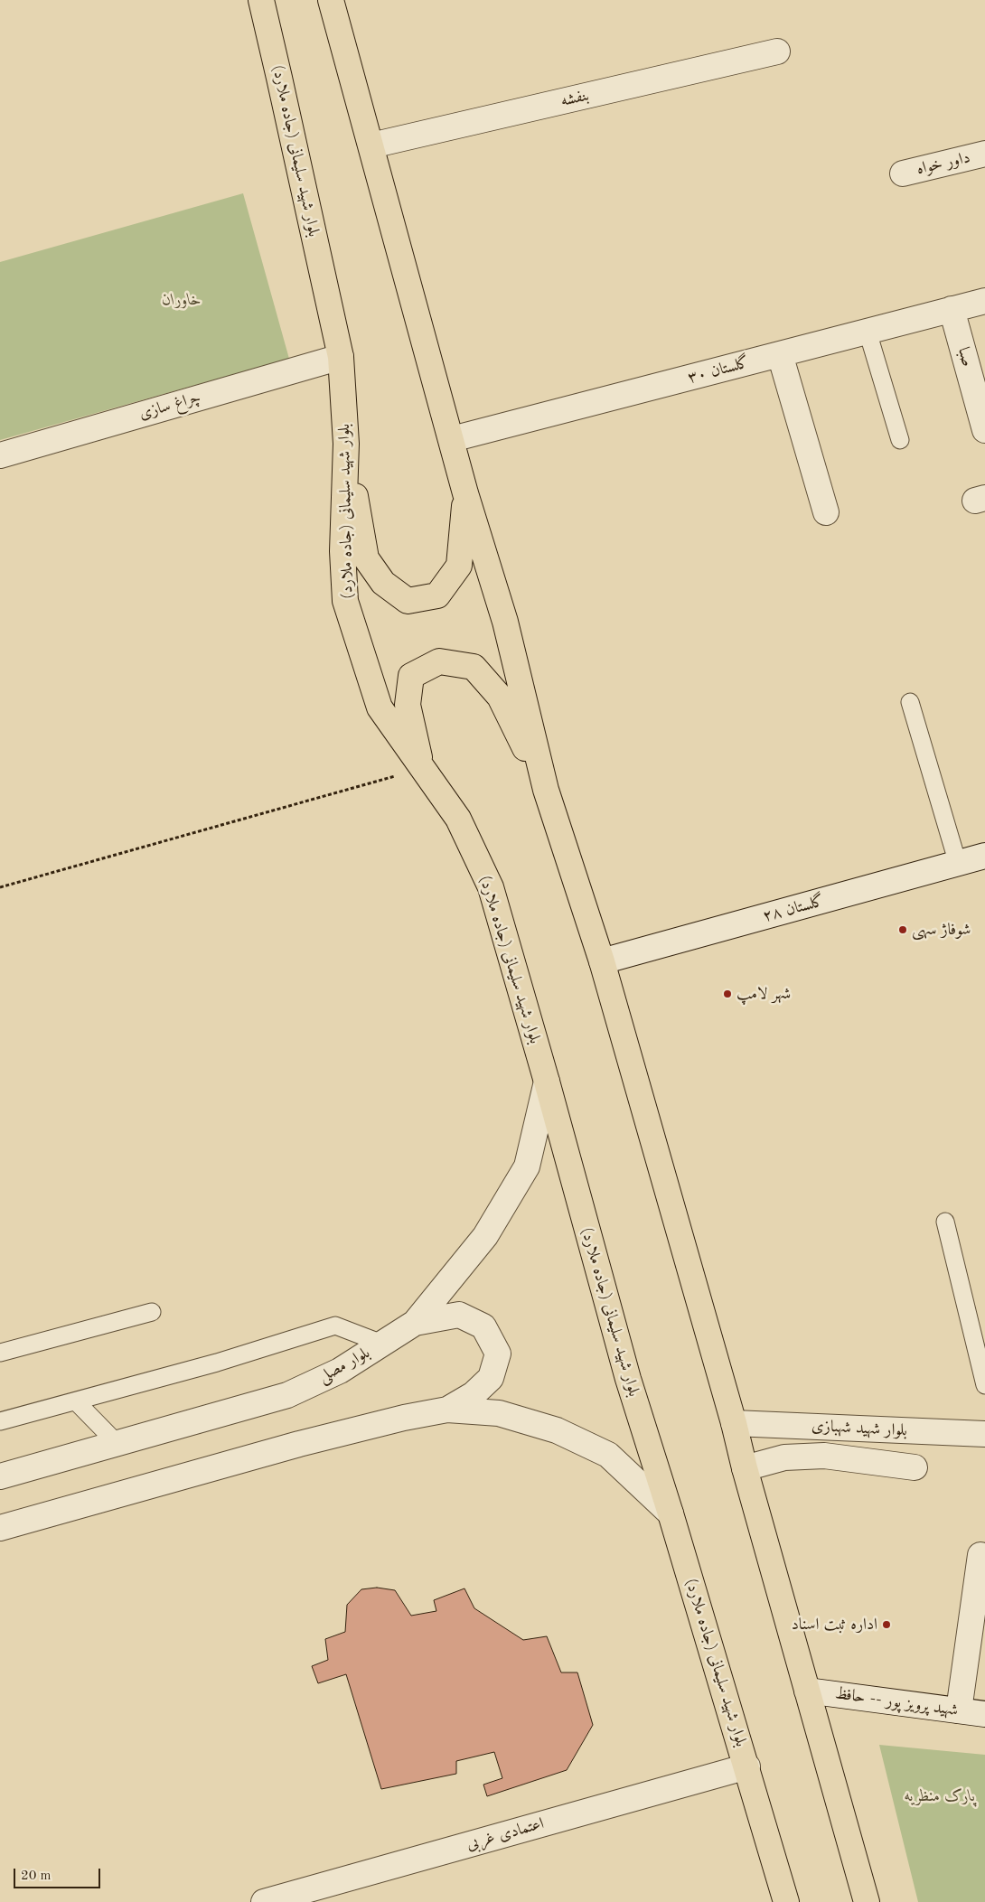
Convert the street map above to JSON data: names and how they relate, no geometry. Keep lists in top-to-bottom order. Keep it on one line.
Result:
{"streets":{"main road":["بلوار شهید سلیمانی (جاده ملارد)"],"street":["بنفشه","داور خواه","صبا","گلستان ۳۰","چراغ سازی","گلستان ۲۸","بلوار مصلی","بلوار شهید شهبازی","شهید پرویز پور -- حافظ","اعتمادی غربی"]},"crossings":[["بلوار شهید سلیمانی (جاده ملارد)","چراغ سازی"],["بلوار شهید سلیمانی (جاده ملارد)","بلوار مصلی"],["بلوار شهید سلیمانی (جاده ملارد)","اعتمادی غربی"],["صبا","گلستان ۳۰"]],"parks":["خاوران","پارک منظریه"],"places":["شوفاژ سهی","شهر لامپ","اداره ثبت اسناد"],"scale_bar":"20 m"}
